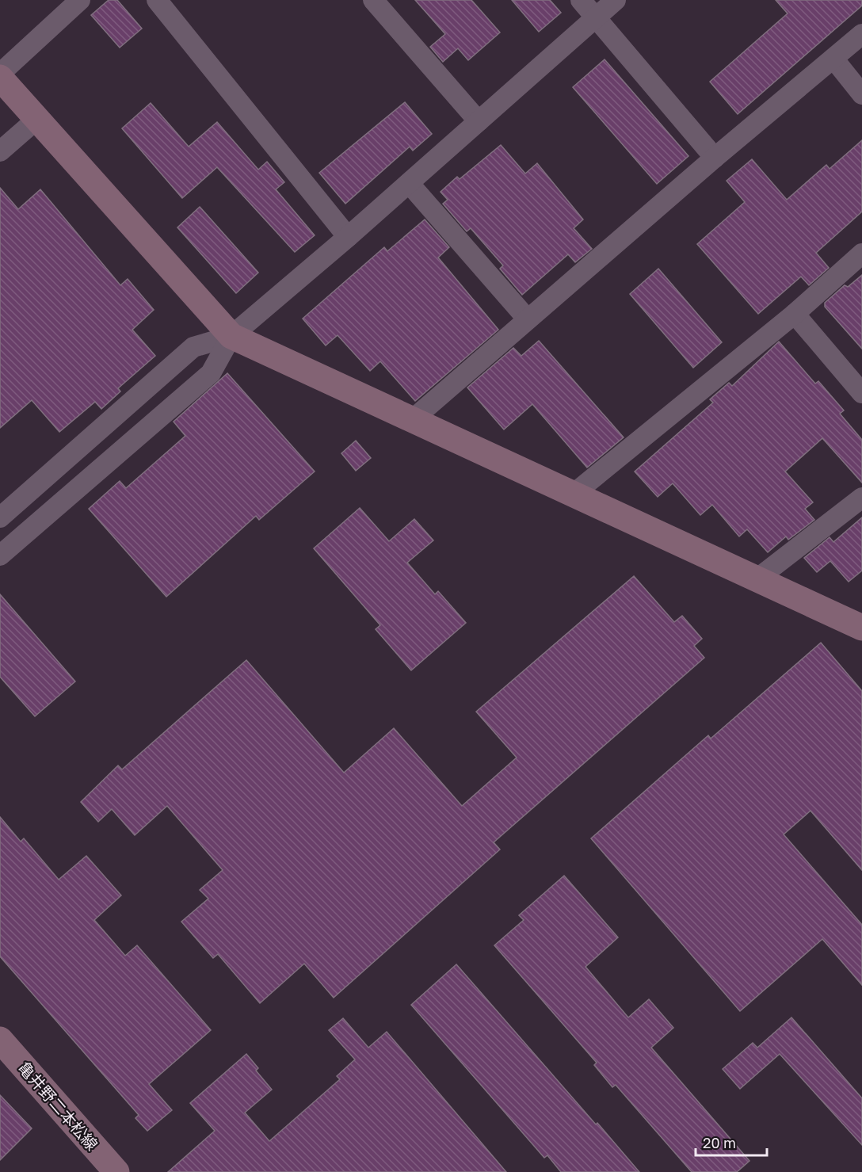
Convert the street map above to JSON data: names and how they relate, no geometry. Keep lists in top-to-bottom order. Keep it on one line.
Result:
{"streets":{"street":["亀井野二本松線"]},"scale_bar":"20 m"}
